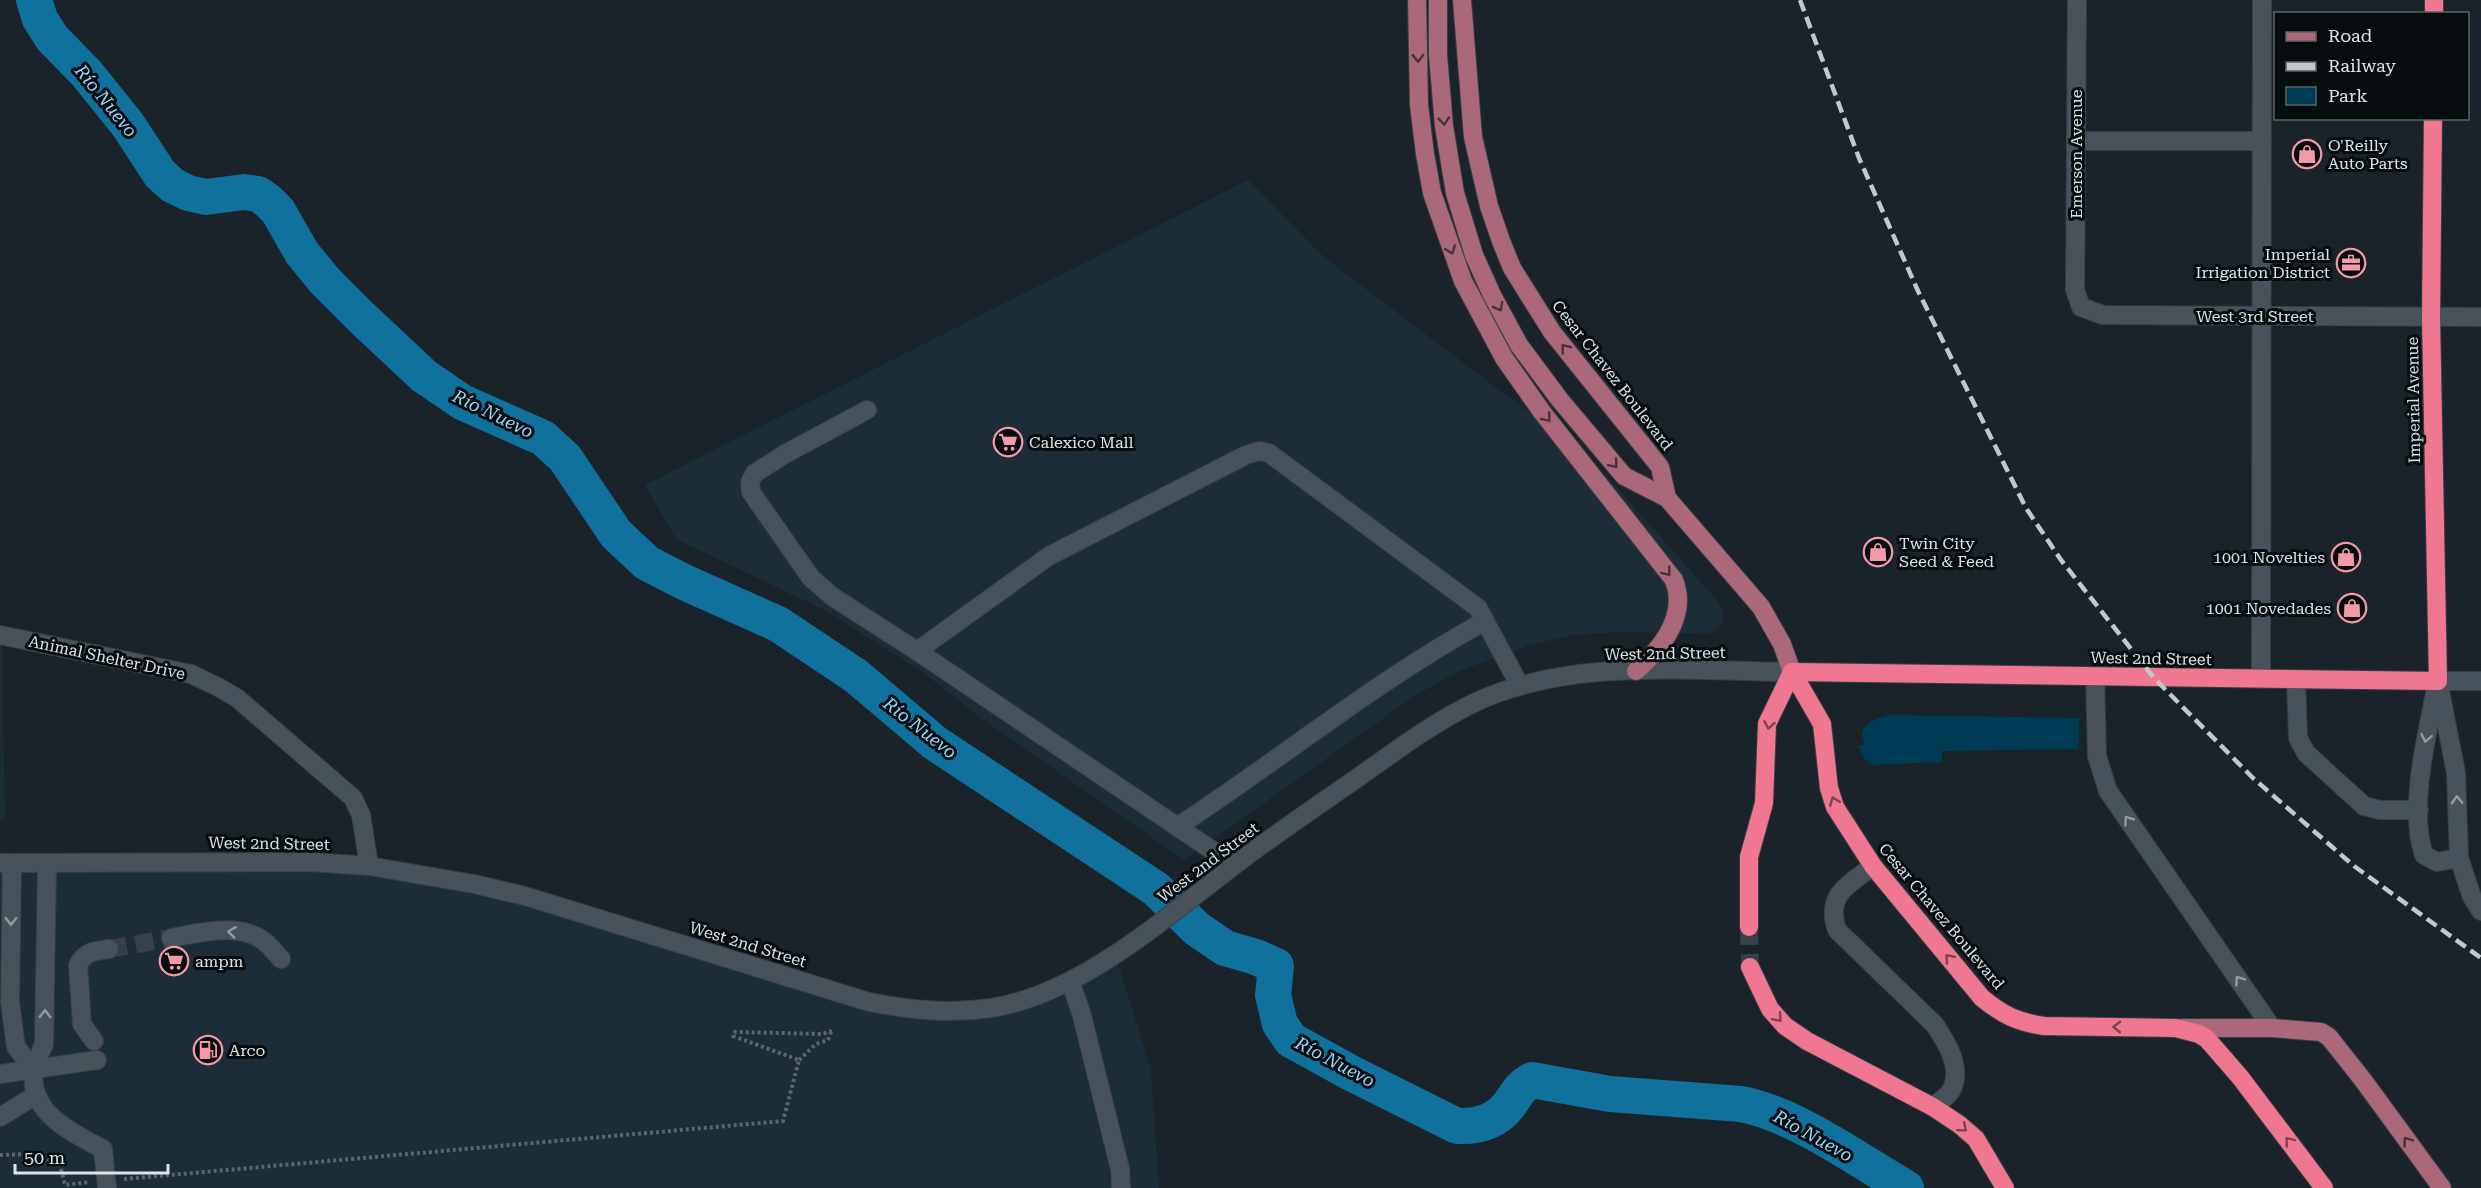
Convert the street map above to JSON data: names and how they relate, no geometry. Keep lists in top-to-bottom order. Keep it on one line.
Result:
{"streets":{"highway":["Cesar Chavez Boulevard","Imperial Avenue","West 2nd Street"],"street":["Emerson Avenue","West 3rd Street","Animal Shelter Drive"]},"crossings":[["Emerson Avenue","West 3rd Street"],["West 3rd Street","Imperial Avenue"],["Cesar Chavez Boulevard","West 2nd Street"],["Imperial Avenue","West 2nd Street"],["West 2nd Street","Animal Shelter Drive"]],"water":["Río Nuevo"],"places":{"shop":["O'Reilly Auto Parts","Twin City Seed & Feed","1001 Novelties","1001 Novedades"],"office":["Imperial Irrigation District"],"supermarket":["Calexico Mall","ampm"],"fuel station":["Arco"]},"legend":["Road","Railway","Park"],"scale_bar":"50 m"}
